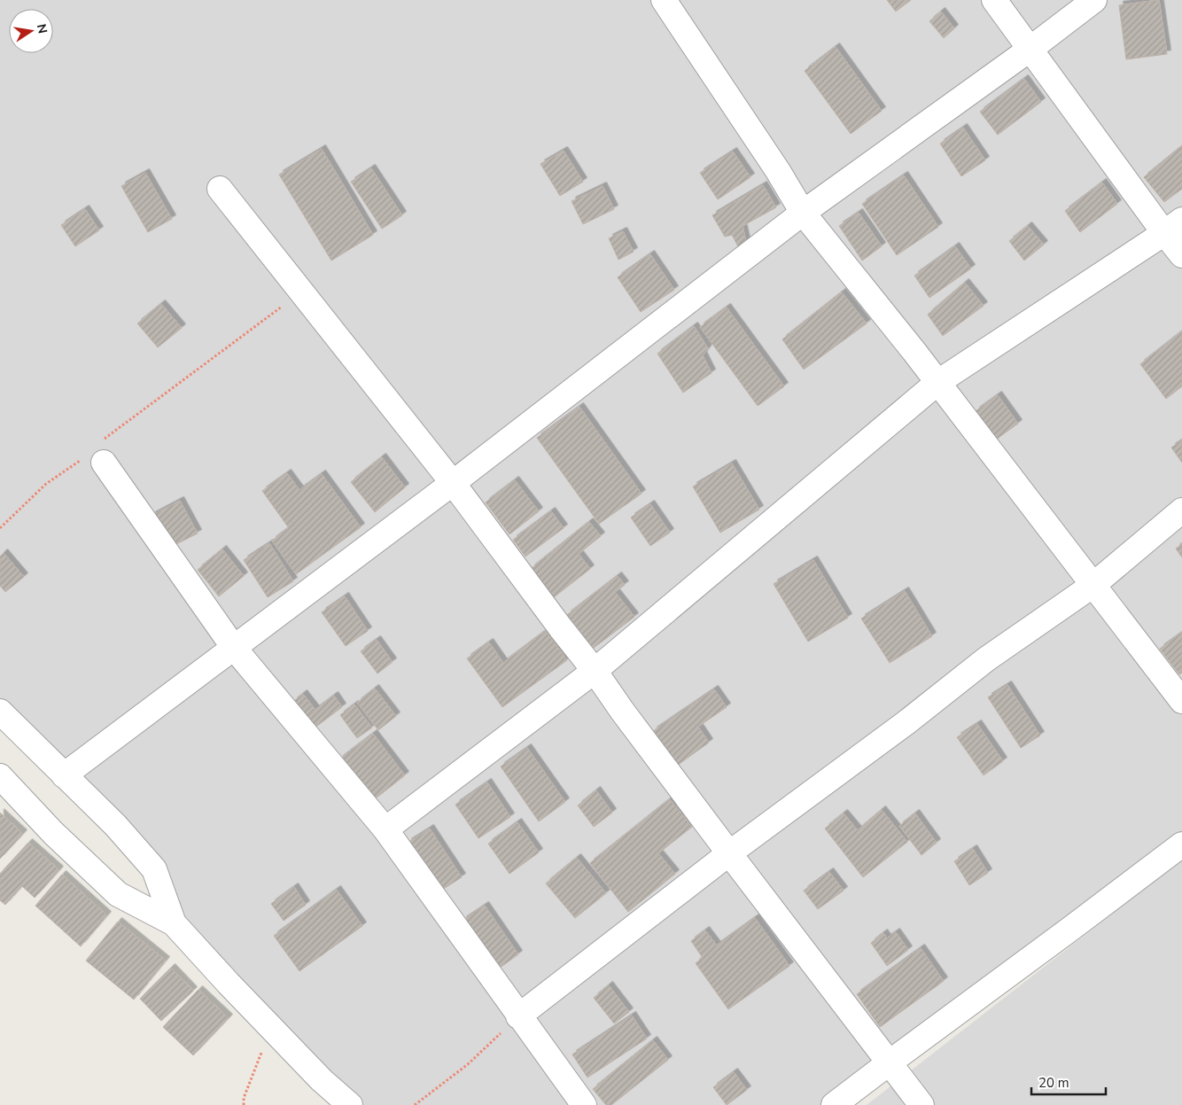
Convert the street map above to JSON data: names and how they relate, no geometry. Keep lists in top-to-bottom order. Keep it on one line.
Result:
{"scale_bar":"20 m","north":"right"}
